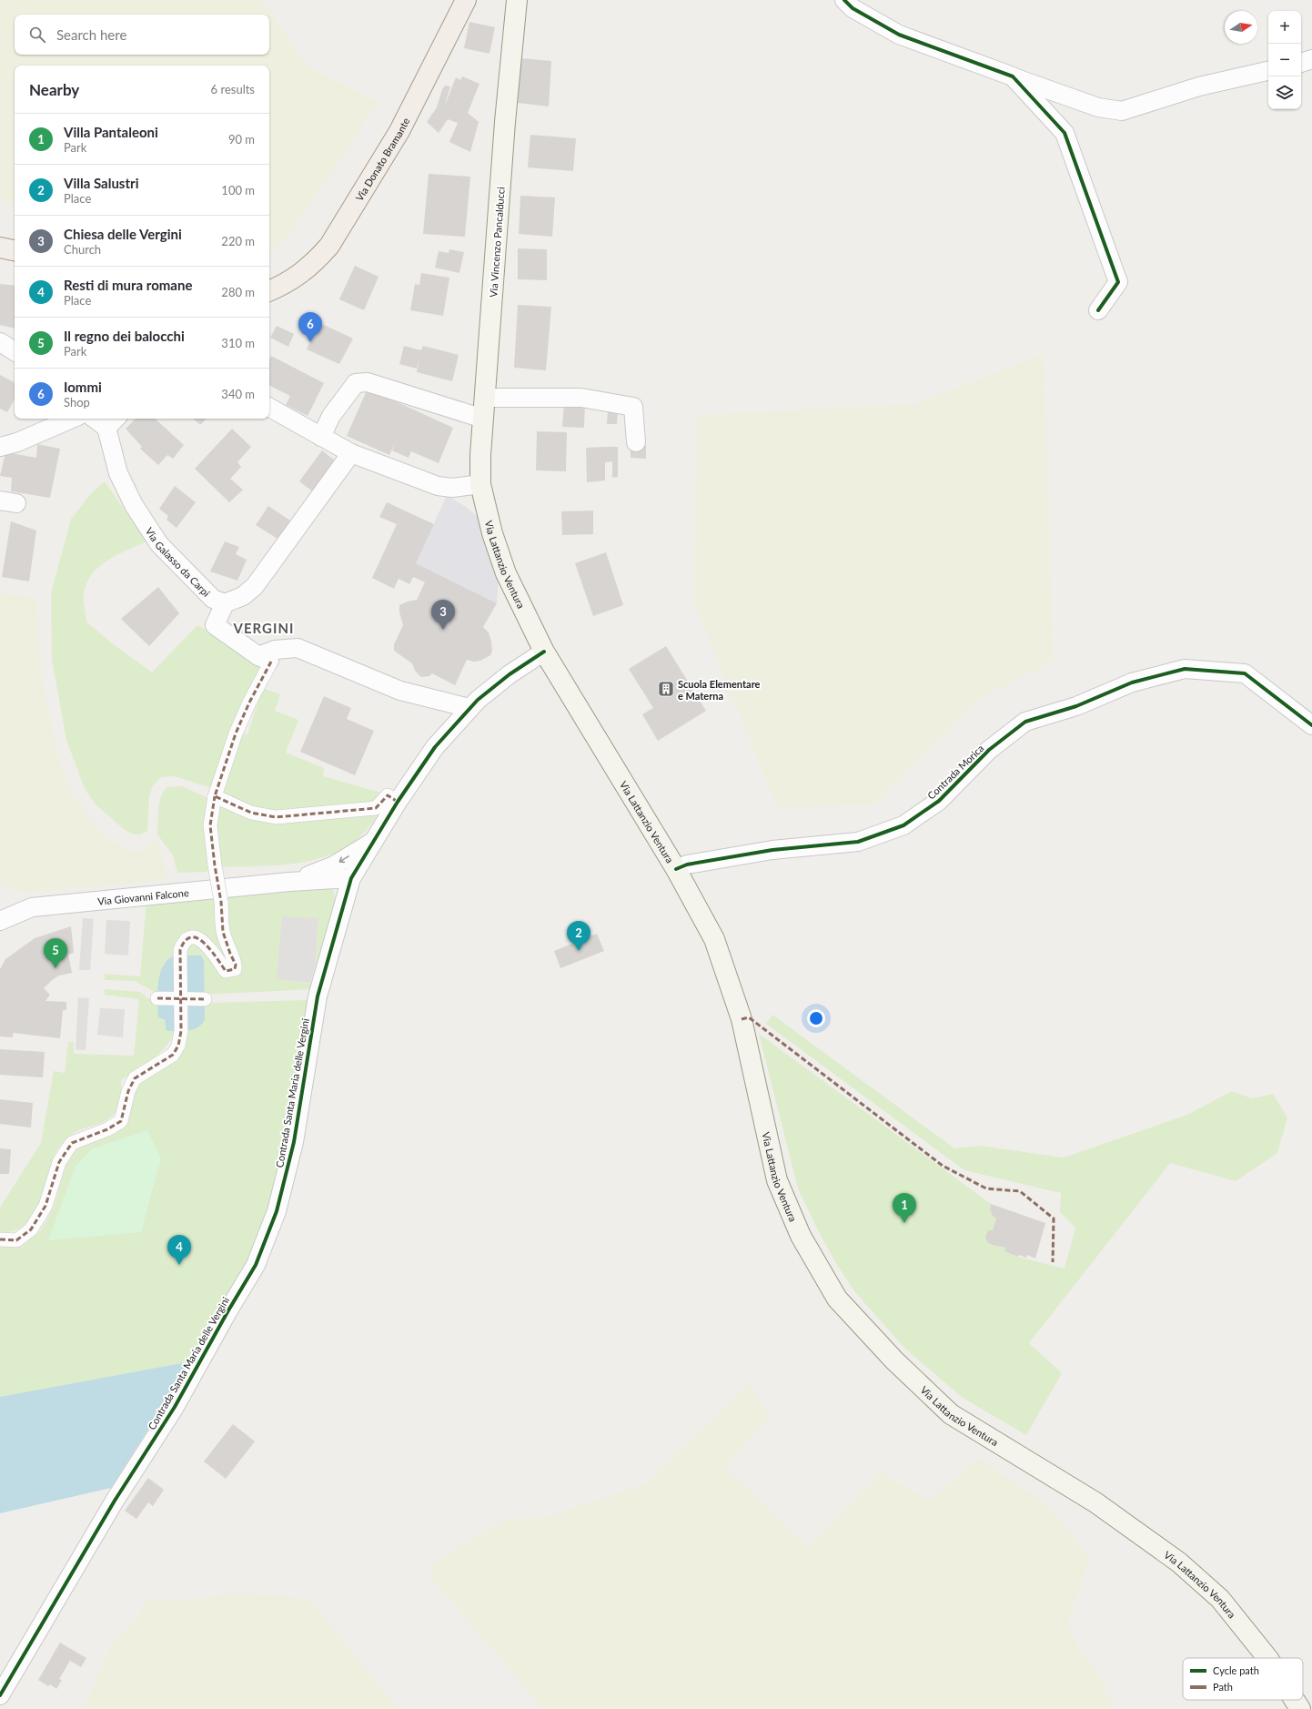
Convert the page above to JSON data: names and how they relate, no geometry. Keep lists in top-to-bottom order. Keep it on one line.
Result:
{"streets":{"main road":["Via Donato Bramante","Via Vincenzo Pancalducci","Via Lattanzio Ventura"],"street":["Via Galasso da Carpi","Contrada Morica","Via Giovanni Falcone","Contrada Santa Maria delle Vergini"]},"crossings":[["Via Vincenzo Pancalducci","Via Lattanzio Ventura"],["Via Lattanzio Ventura","Contrada Morica"],["Via Lattanzio Ventura","Contrada Santa Maria delle Vergini"],["Via Giovanni Falcone","Contrada Santa Maria delle Vergini"]],"districts":["VERGINI"],"places":{"building":["Scuola Elementare e Materna"]},"legend":["Cycle path","Path"],"north":"right","page":{"map_buttons":["+","−"],"search":"Search here","heading":["Nearby","6 results"],"list":[{"mark":"1","name":"Villa Pantaleoni","note":"Park","value":"90 m"},{"mark":"2","name":"Villa Salustri","note":"Place","value":"100 m"},{"mark":"3","name":"Chiesa delle Vergini","note":"Church","value":"220 m"},{"mark":"4","name":"Resti di mura romane","note":"Place","value":"280 m"},{"mark":"5","name":"Il regno dei balocchi","note":"Park","value":"310 m"},{"mark":"6","name":"Iommi","note":"Shop","value":"340 m"}],"pins":["6","3","2","5","1","4"]}}
